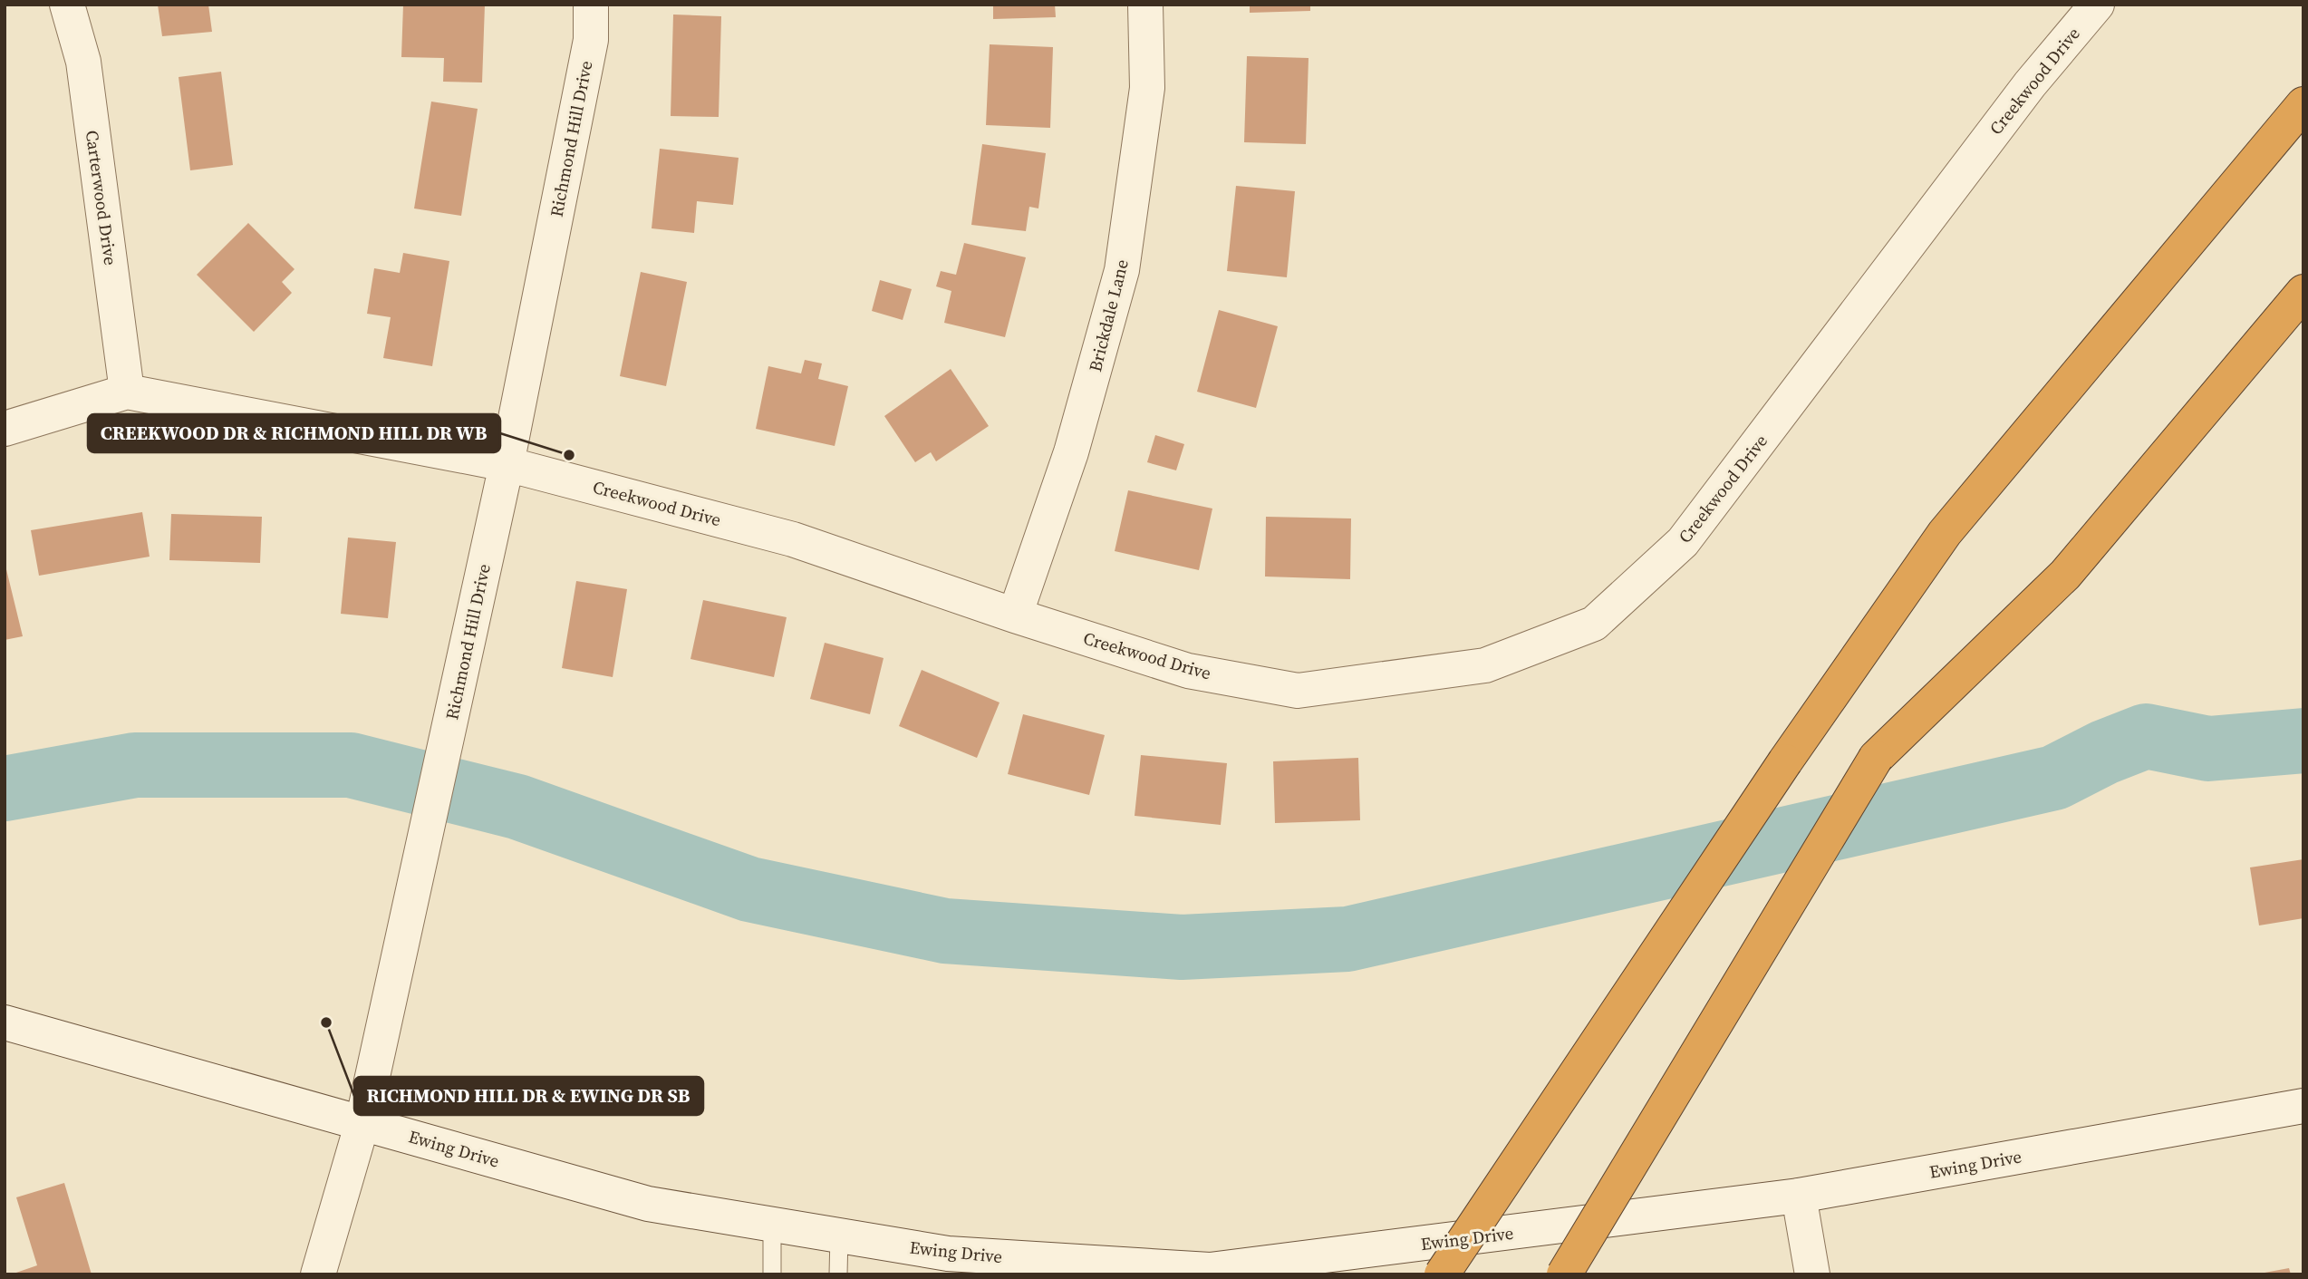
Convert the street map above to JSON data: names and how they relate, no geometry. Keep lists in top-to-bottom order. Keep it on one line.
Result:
{"streets":{"street":["Creekwood Drive","Richmond Hill Drive","Carterwood Drive","Brickdale Lane","Ewing Drive"]},"crossings":[["Creekwood Drive","Richmond Hill Drive"],["Creekwood Drive","Carterwood Drive"],["Creekwood Drive","Brickdale Lane"],["Richmond Hill Drive","Ewing Drive"]],"places":["CREEKWOOD DR & RICHMOND HILL DR WB","RICHMOND HILL DR & EWING DR SB"]}
